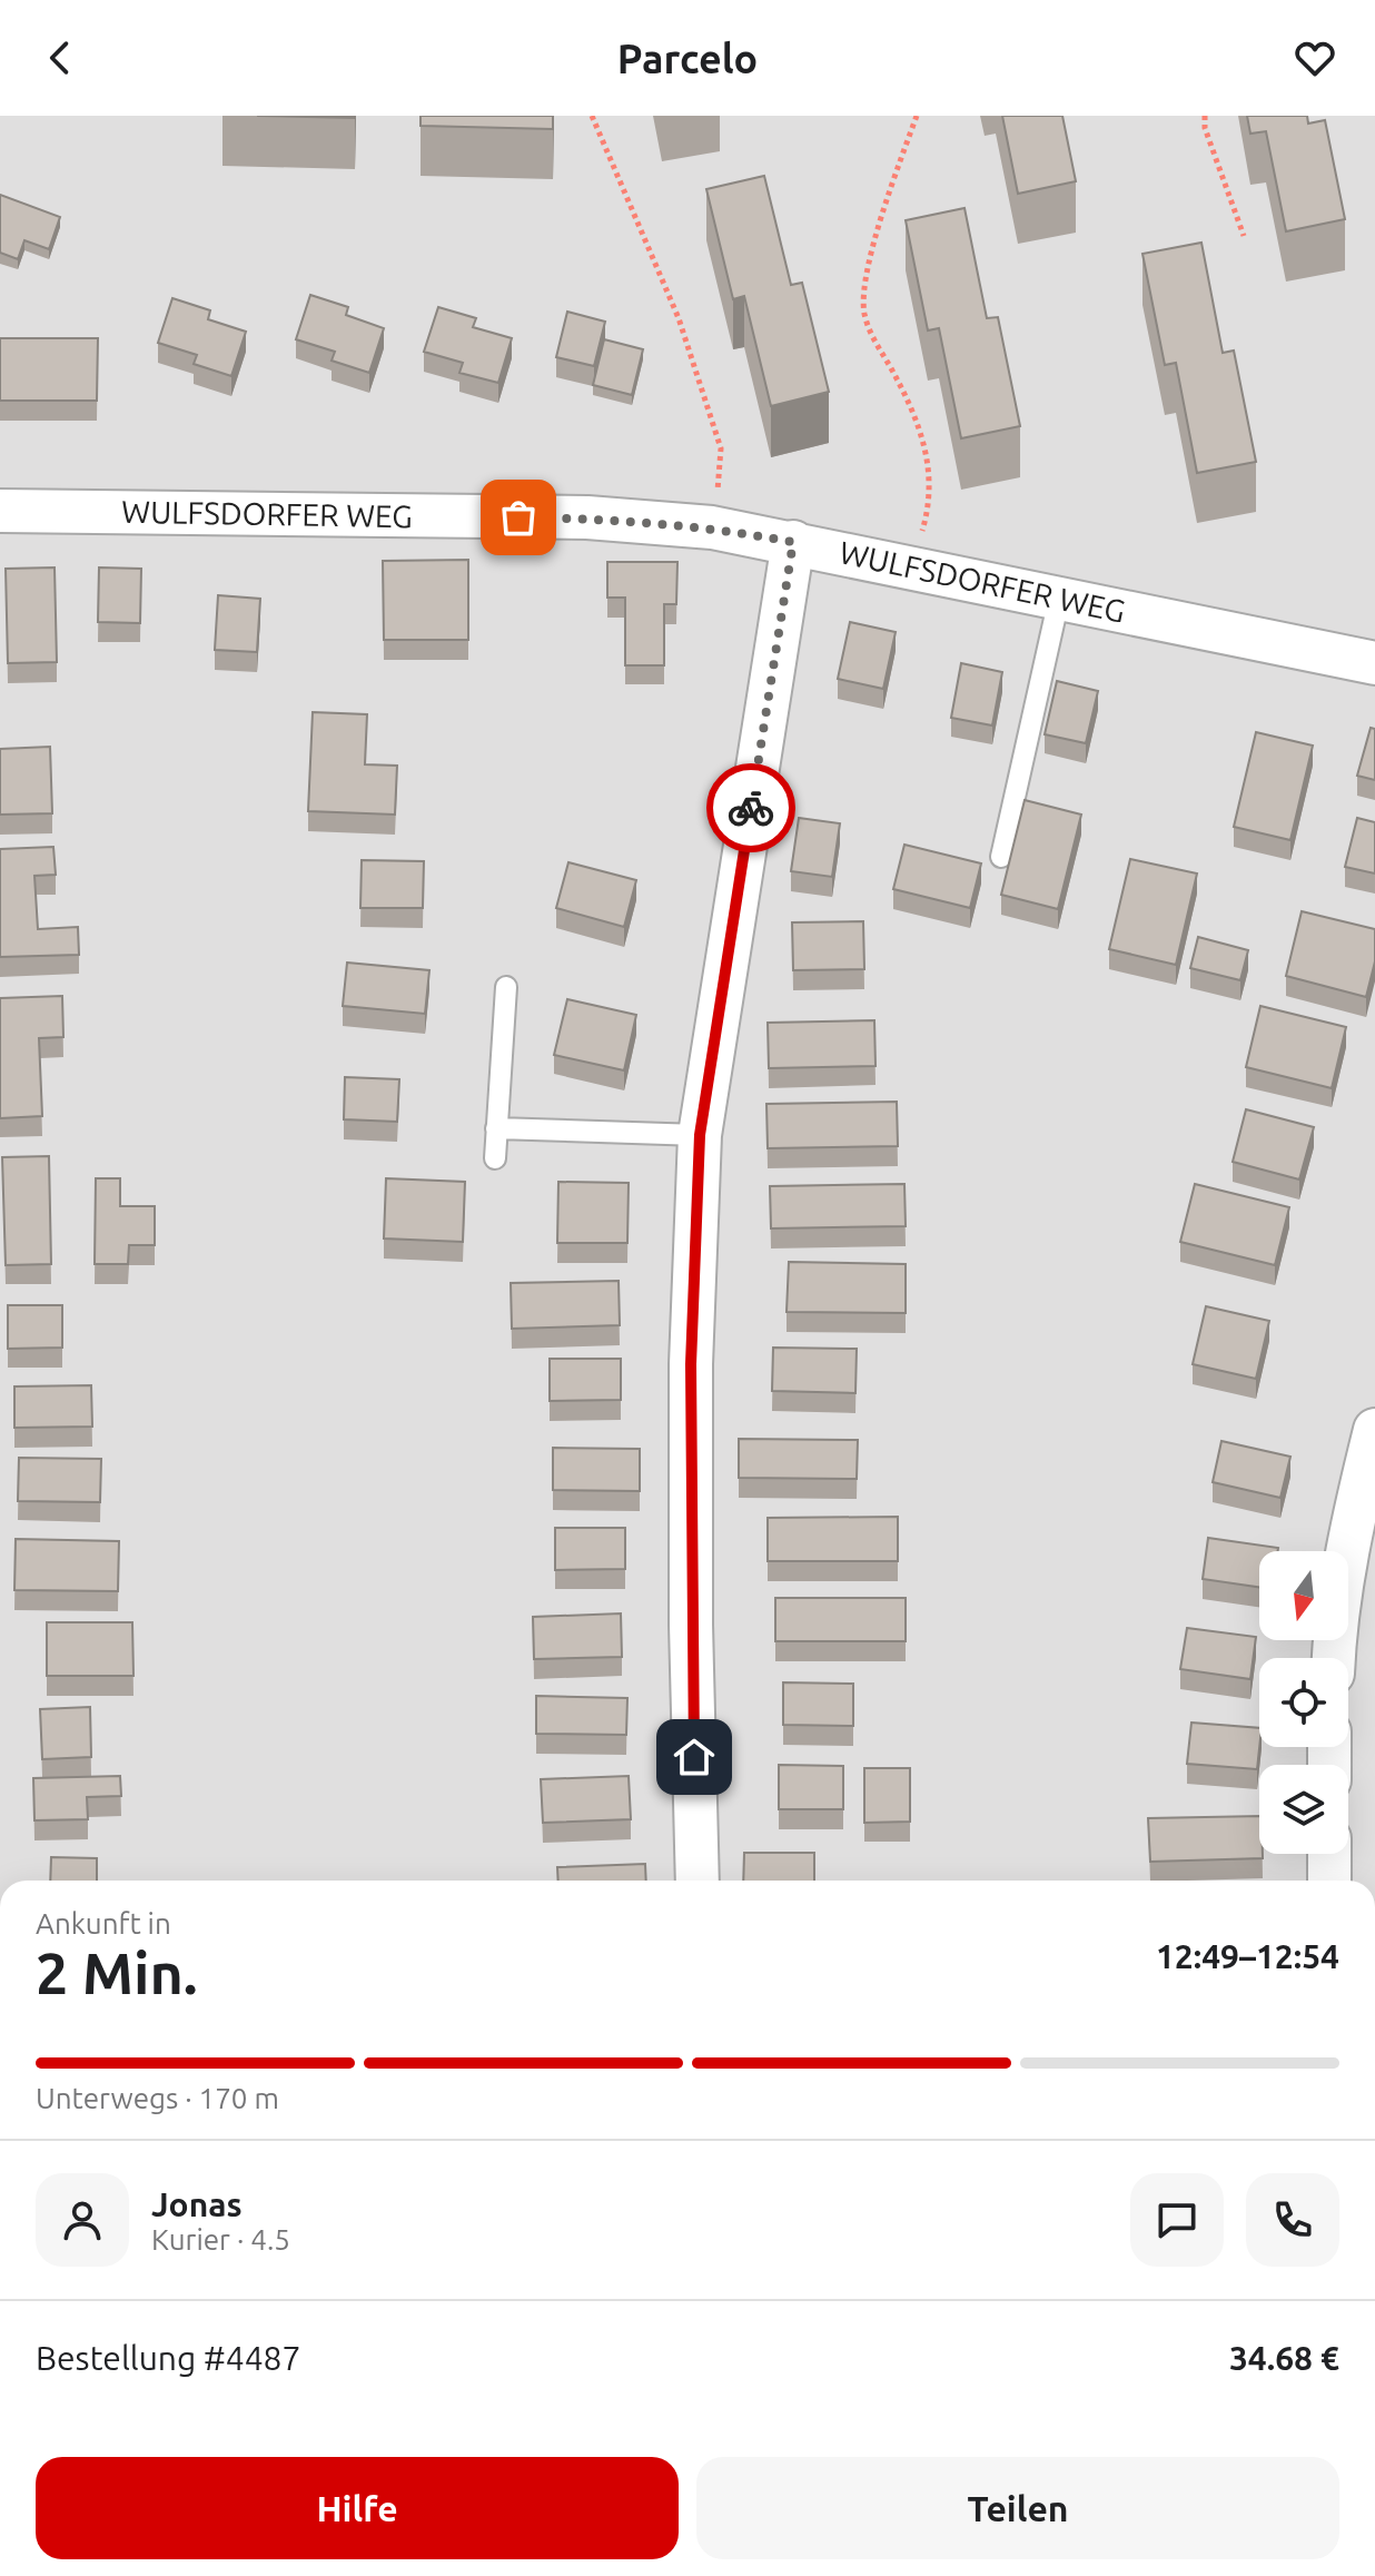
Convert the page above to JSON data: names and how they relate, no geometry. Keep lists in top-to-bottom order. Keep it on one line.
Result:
{"streets":{"street":["WULFSDORFER WEG"]},"north":"bottom","page":{"header":"Parcelo","heading":["2 Min.","Ankunft in","12:49–12:54"],"panel":["Jonas","Kurier · 4.5","Bestellung #4487","34.68 €"],"bar":"Unterwegs · 170 m","buttons":["Hilfe","Teilen"]}}
